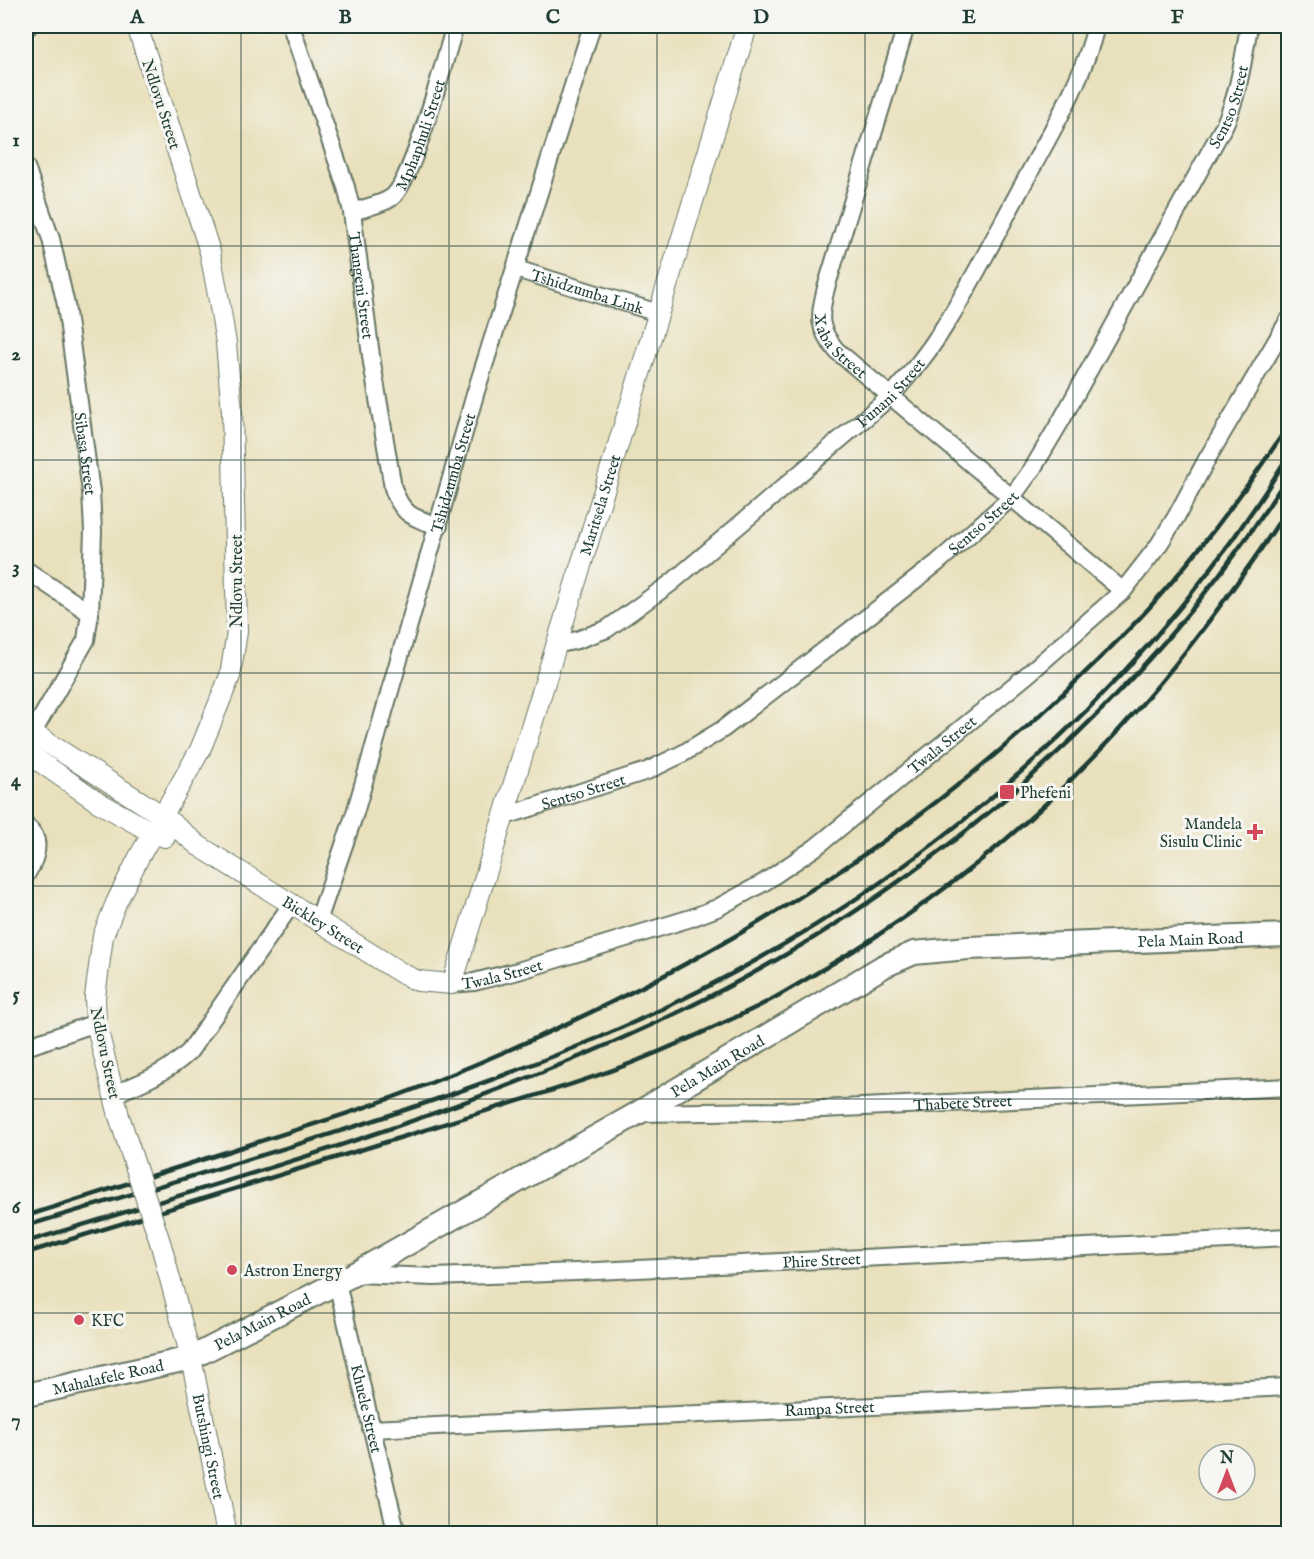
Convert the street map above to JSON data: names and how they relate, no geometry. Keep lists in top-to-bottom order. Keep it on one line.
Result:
{"streets":{"main road":["Pela Main Road","Mahalafele Road"],"street":["Ndlovu Street","Sentso Street","Mphaphuli Street","Thangeni Street","Tshidzumba Link","Xaba Street","Funani Street","Sibasa Street","Tshidzumba Street","Maritsela Street","Twala Street","Bickley Street","Thabete Street","Phire Street","Khuele Street","Rampa Street","Butshingi Street"]},"crossings":[["Ndlovu Street","Bickley Street"],["Ndlovu Street","Butshingi Street"],["Sentso Street","Xaba Street"],["Sentso Street","Maritsela Street"],["Mphaphuli Street","Thangeni Street"],["Thangeni Street","Tshidzumba Street"],["Tshidzumba Link","Tshidzumba Street"],["Tshidzumba Link","Maritsela Street"],["Xaba Street","Funani Street"],["Xaba Street","Twala Street"],["Funani Street","Maritsela Street"],["Sibasa Street","Bickley Street"],["Tshidzumba Street","Bickley Street"],["Maritsela Street","Twala Street"],["Maritsela Street","Bickley Street"],["Twala Street","Bickley Street"],["Pela Main Road","Thabete Street"],["Pela Main Road","Phire Street"],["Pela Main Road","Mahalafele Road"],["Pela Main Road","Khuele Street"],["Pela Main Road","Butshingi Street"],["Phire Street","Khuele Street"],["Mahalafele Road","Butshingi Street"],["Khuele Street","Rampa Street"]],"places":{"transit":["Phefeni"],"health":["Mandela Sisulu Clinic"],"other":["Astron Energy","KFC"]},"north":"top","grid":{"columns":["A","B","C","D","E","F"],"rows":["1","2","3","4","5","6","7"]}}
